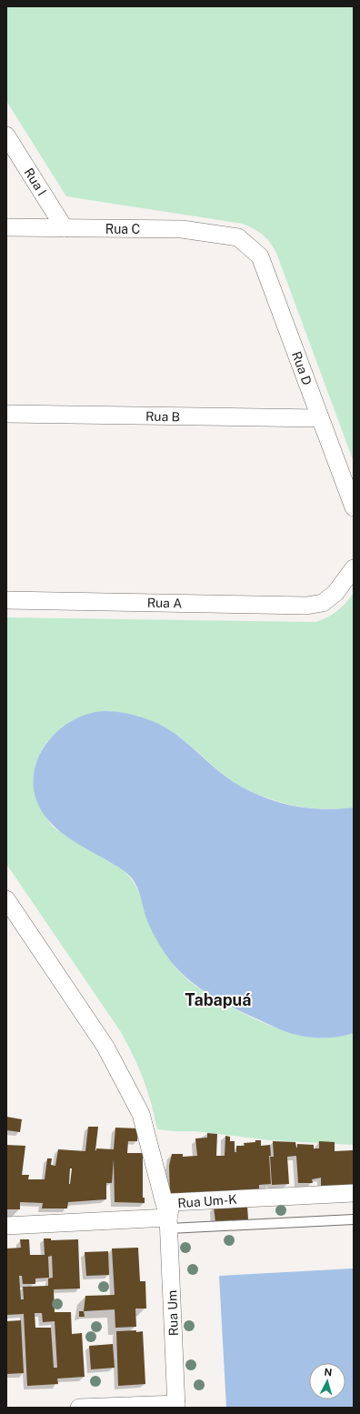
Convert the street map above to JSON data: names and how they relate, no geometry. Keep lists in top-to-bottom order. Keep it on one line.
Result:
{"streets":{"street":["Rua I","Rua C","Rua D","Rua B","Rua A","Rua Um-K","Rua Um"]},"crossings":[["Rua I","Rua C"],["Rua C","Rua D"],["Rua D","Rua B"],["Rua Um-K","Rua Um"]],"districts":["Tabapuá"],"north":"top"}
